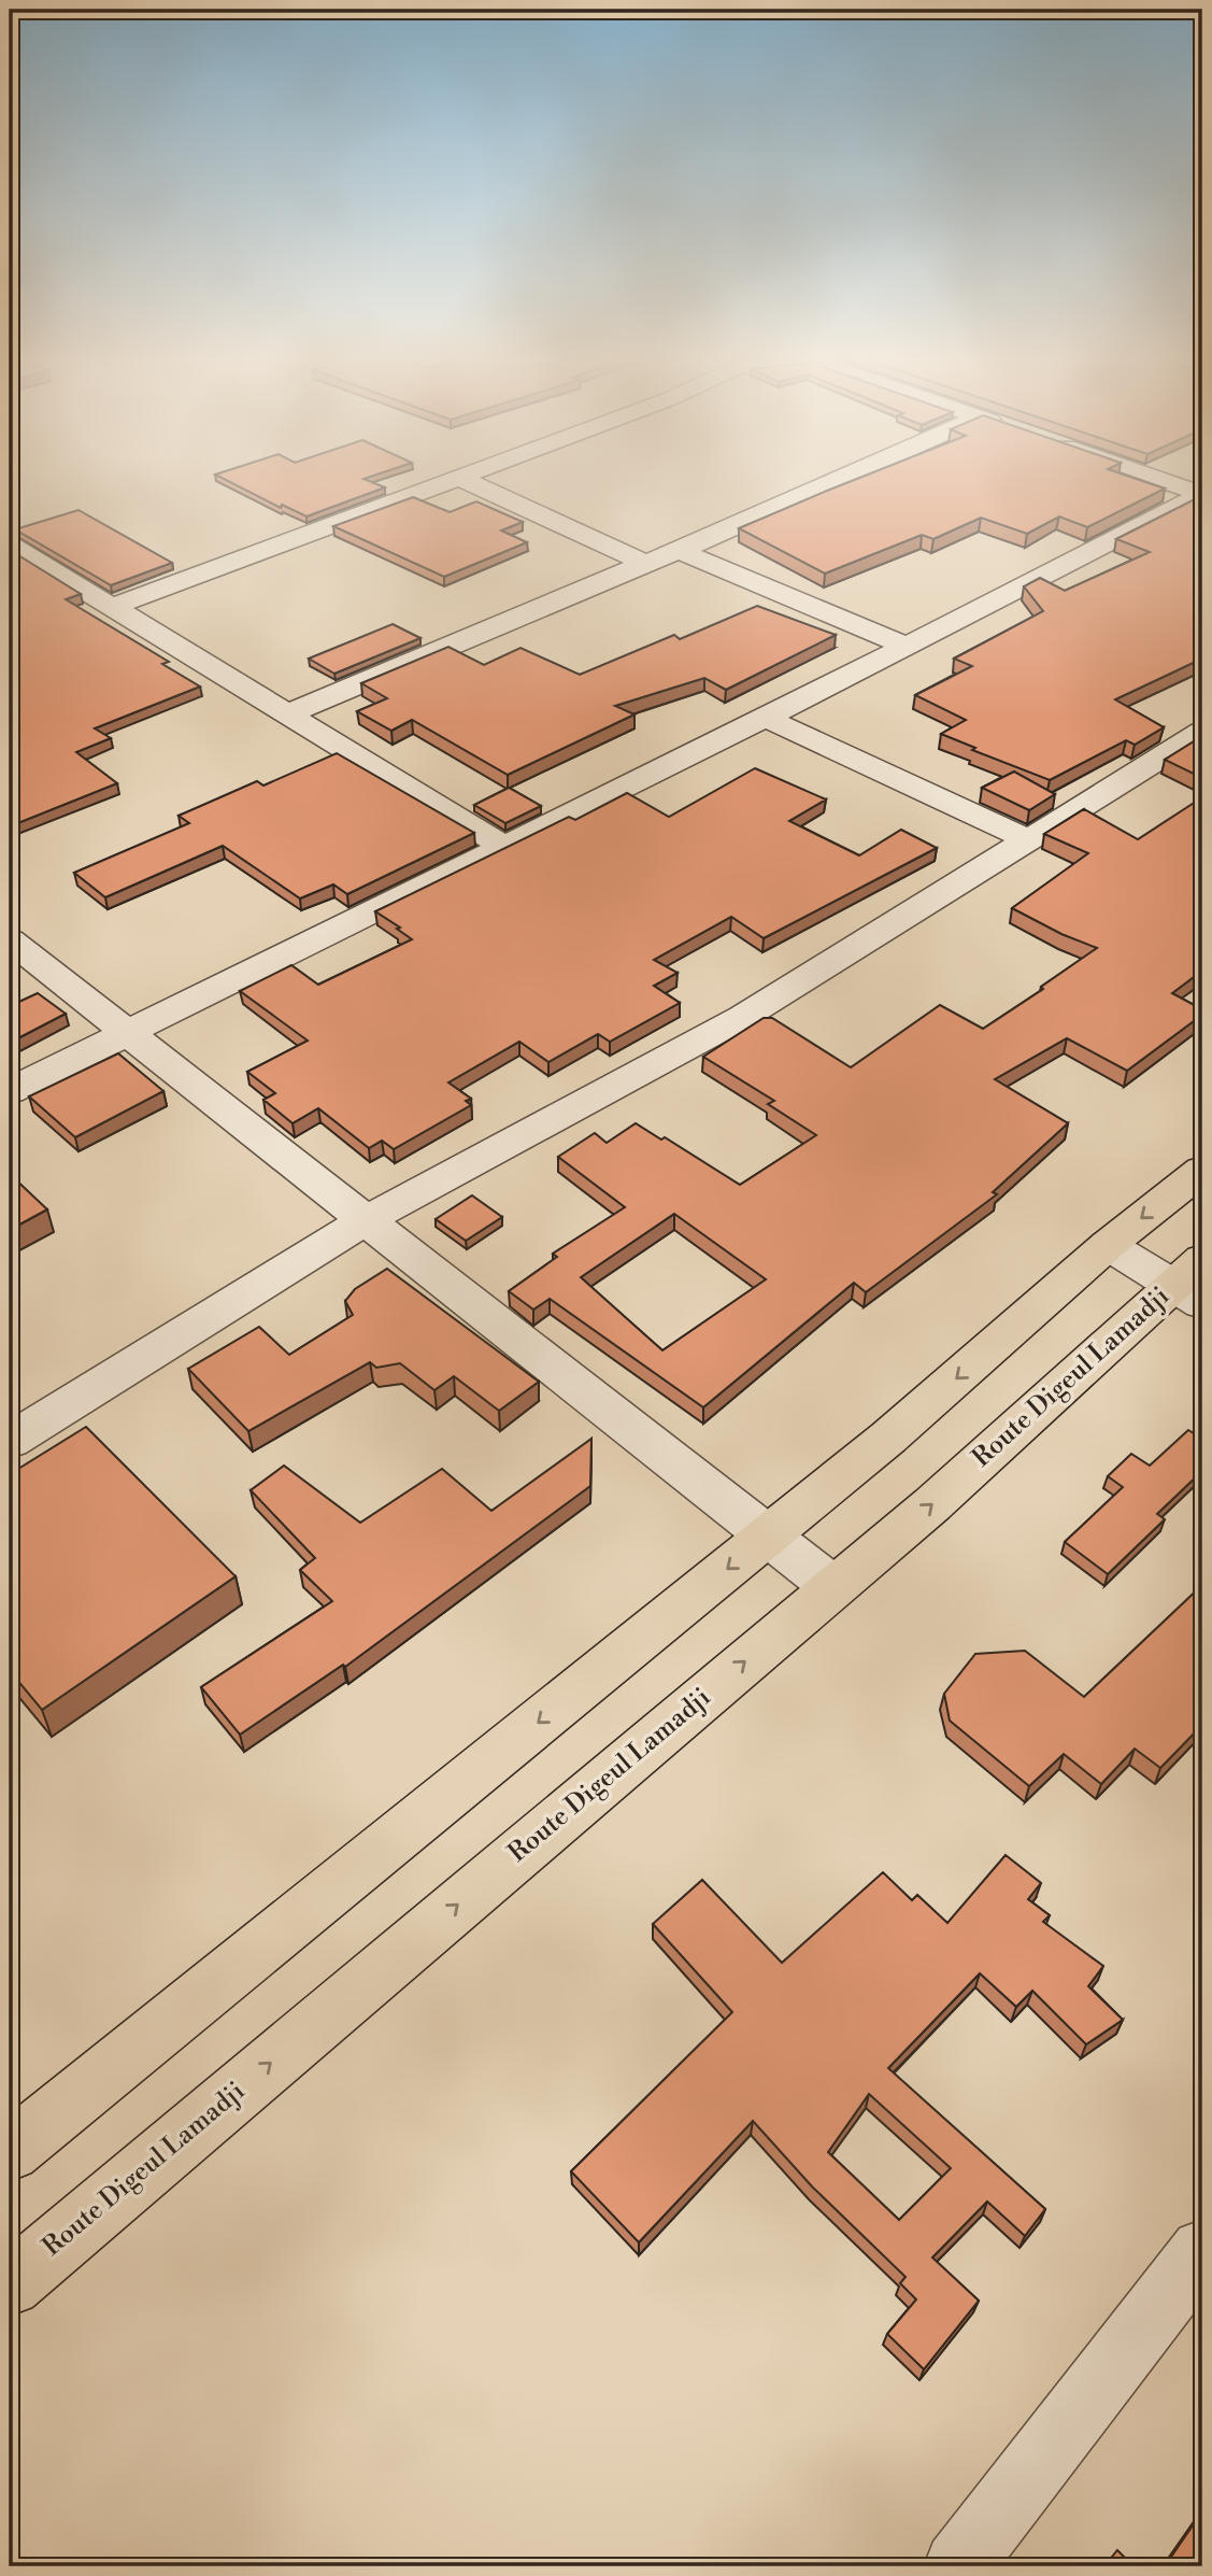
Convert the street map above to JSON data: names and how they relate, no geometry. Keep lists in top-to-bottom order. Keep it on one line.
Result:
{"streets":{"main road":["Route Digeul Lamadji"]}}
